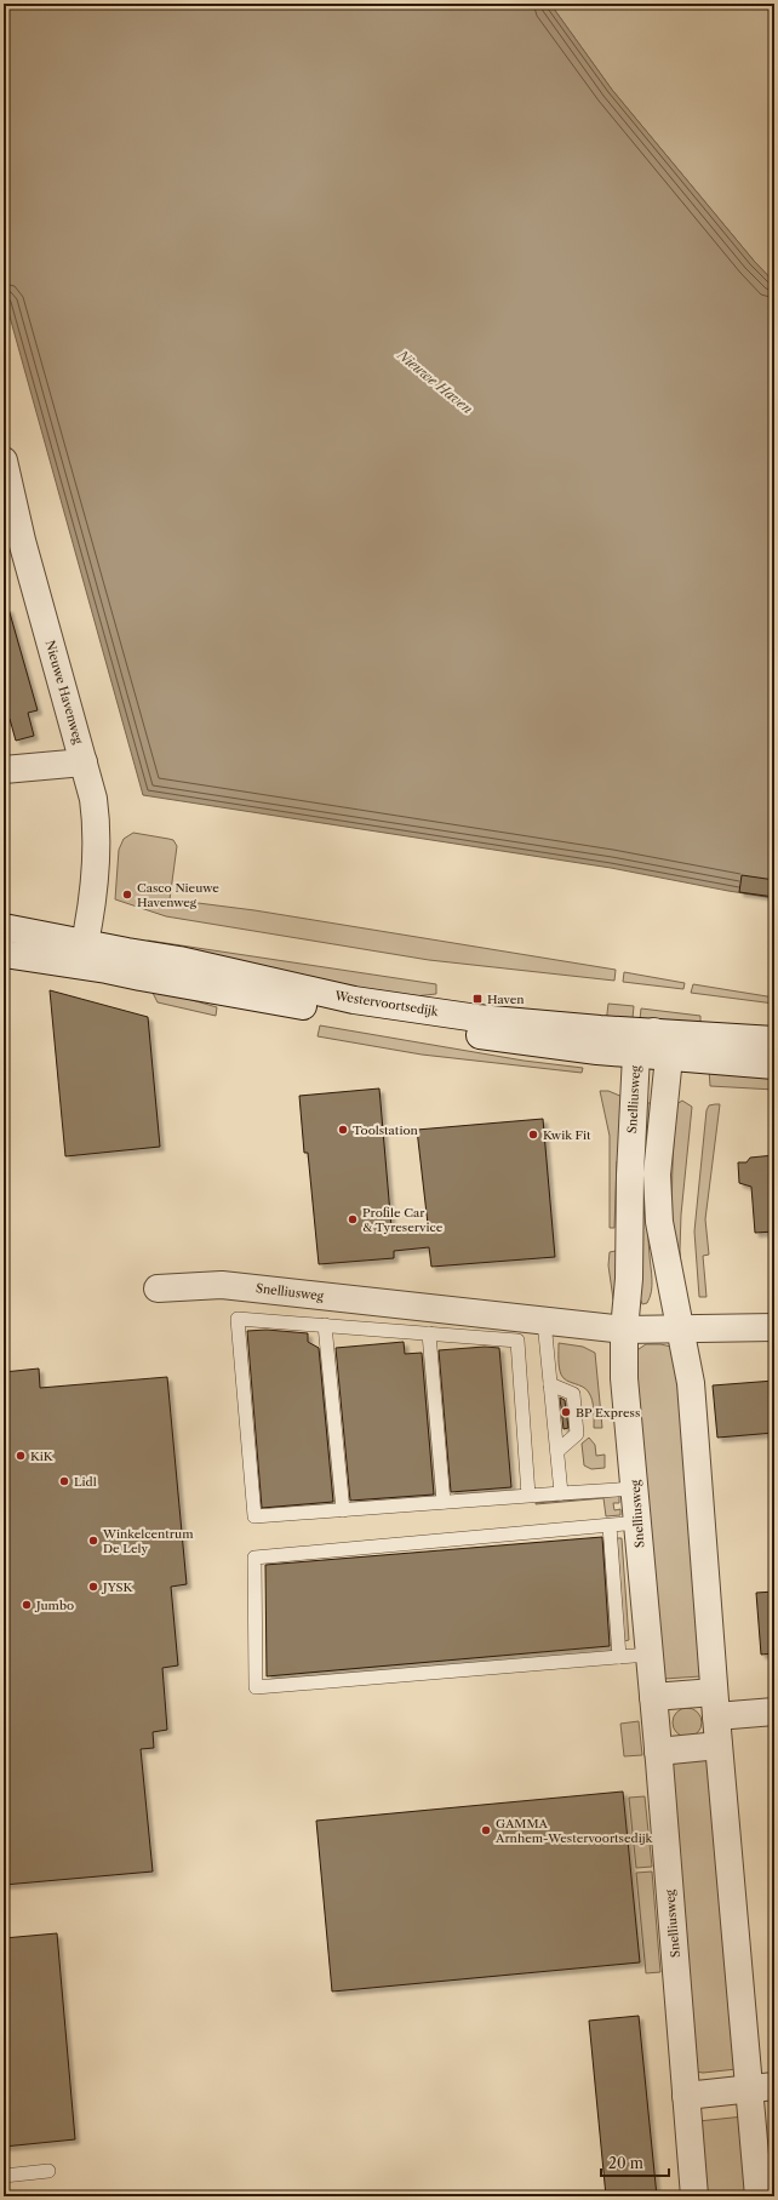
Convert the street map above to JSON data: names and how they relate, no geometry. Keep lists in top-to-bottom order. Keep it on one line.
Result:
{"streets":{"street":["Nieuwe Havenweg","Westervoortsedijk","Snelliusweg"]},"crossings":[["Nieuwe Havenweg","Westervoortsedijk"],["Westervoortsedijk","Snelliusweg"]],"water":["Nieuwe Haven"],"places":{"other":["Casco Nieuwe Havenweg","Toolstation","Kwik Fit","Profile Car & Tyreservice","BP Express","KiK","Lidl","Winkelcentrum De Lely","JYSK","Jumbo","GAMMA Arnhem-Westervoortsedijk"],"transit":["Haven"]},"scale_bar":"20 m"}
